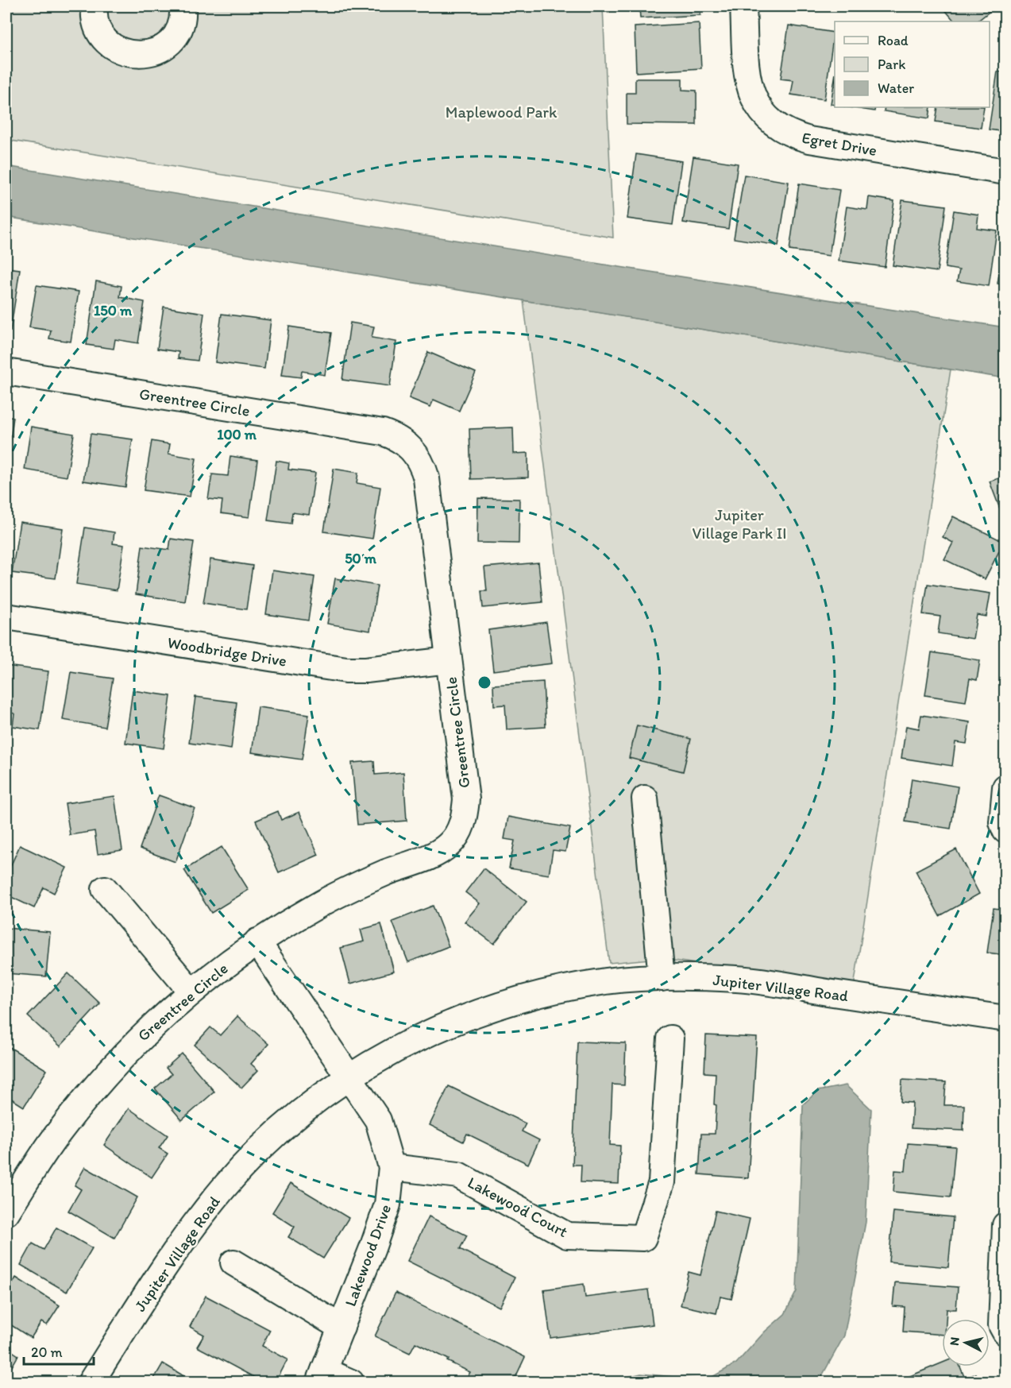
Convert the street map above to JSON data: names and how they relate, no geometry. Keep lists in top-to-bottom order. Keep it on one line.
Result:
{"streets":{"street":["Egret Drive","Greentree Circle","Woodbridge Drive","Jupiter Village Road","Lakewood Court","Lakewood Drive"]},"crossings":[["Greentree Circle","Woodbridge Drive"],["Greentree Circle","Lakewood Drive"],["Jupiter Village Road","Lakewood Drive"],["Lakewood Court","Lakewood Drive"]],"parks":["Maplewood Park","Jupiter Village Park II"],"legend":["Road","Park","Water"],"scale_bar":"20 m","north":"left","rings":["150 m","100 m","50 m"]}
